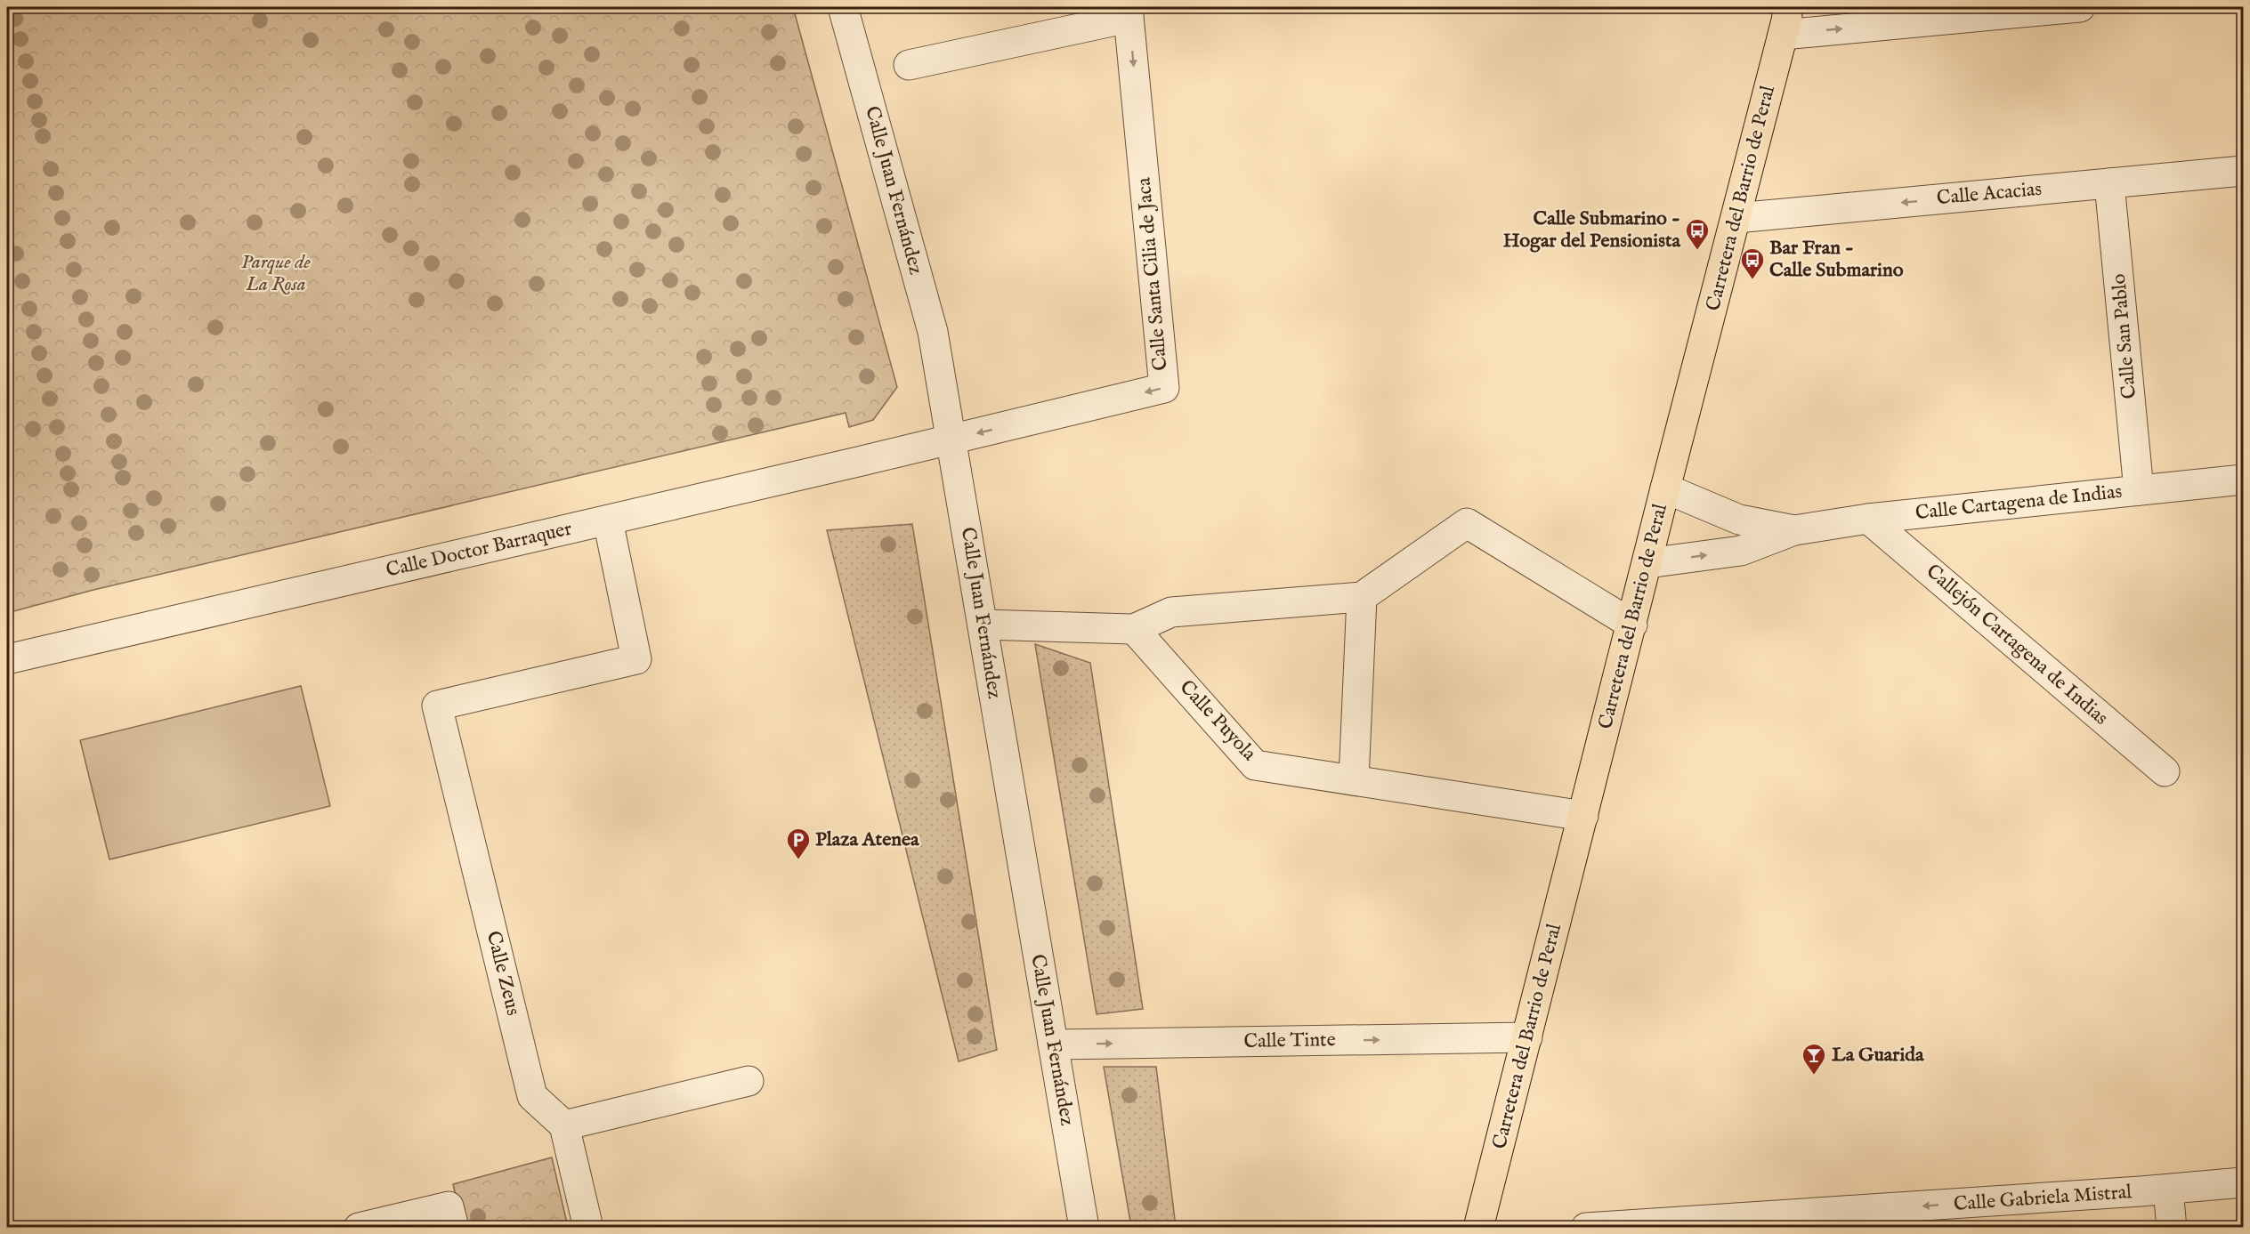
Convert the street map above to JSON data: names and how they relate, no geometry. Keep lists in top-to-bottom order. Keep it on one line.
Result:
{"streets":{"main road":["Carretera del Barrio de Peral"],"street":["Calle Juan Fernández","Calle Acacias","Calle Santa Cilia de Jaca","Calle San Pablo","Calle Cartagena de Indias","Calle Doctor Barraquer","Callejón Cartagena de Indias","Calle Puyola","Calle Zeus","Calle Tinte","Calle Gabriela Mistral"]},"crossings":[["Calle Juan Fernández","Calle Santa Cilia de Jaca"],["Calle Juan Fernández","Calle Doctor Barraquer"],["Calle Juan Fernández","Calle Tinte"],["Calle Acacias","Carretera del Barrio de Peral"],["Calle Acacias","Calle San Pablo"],["Carretera del Barrio de Peral","Calle Cartagena de Indias"],["Carretera del Barrio de Peral","Calle Puyola"],["Carretera del Barrio de Peral","Calle Tinte"],["Calle Santa Cilia de Jaca","Calle Doctor Barraquer"],["Calle San Pablo","Calle Cartagena de Indias"],["Calle Cartagena de Indias","Callejón Cartagena de Indias"],["Calle Doctor Barraquer","Calle Zeus"]],"one_way":["Calle Tinte","Calle Gabriela Mistral"],"parks":["Parque de La Rosa"],"places":{"bus stop":["Calle Submarino - Hogar del Pensionista","Bar Fran - Calle Submarino"],"parking":["Plaza Atenea"],"bar":["La Guarida"]}}
